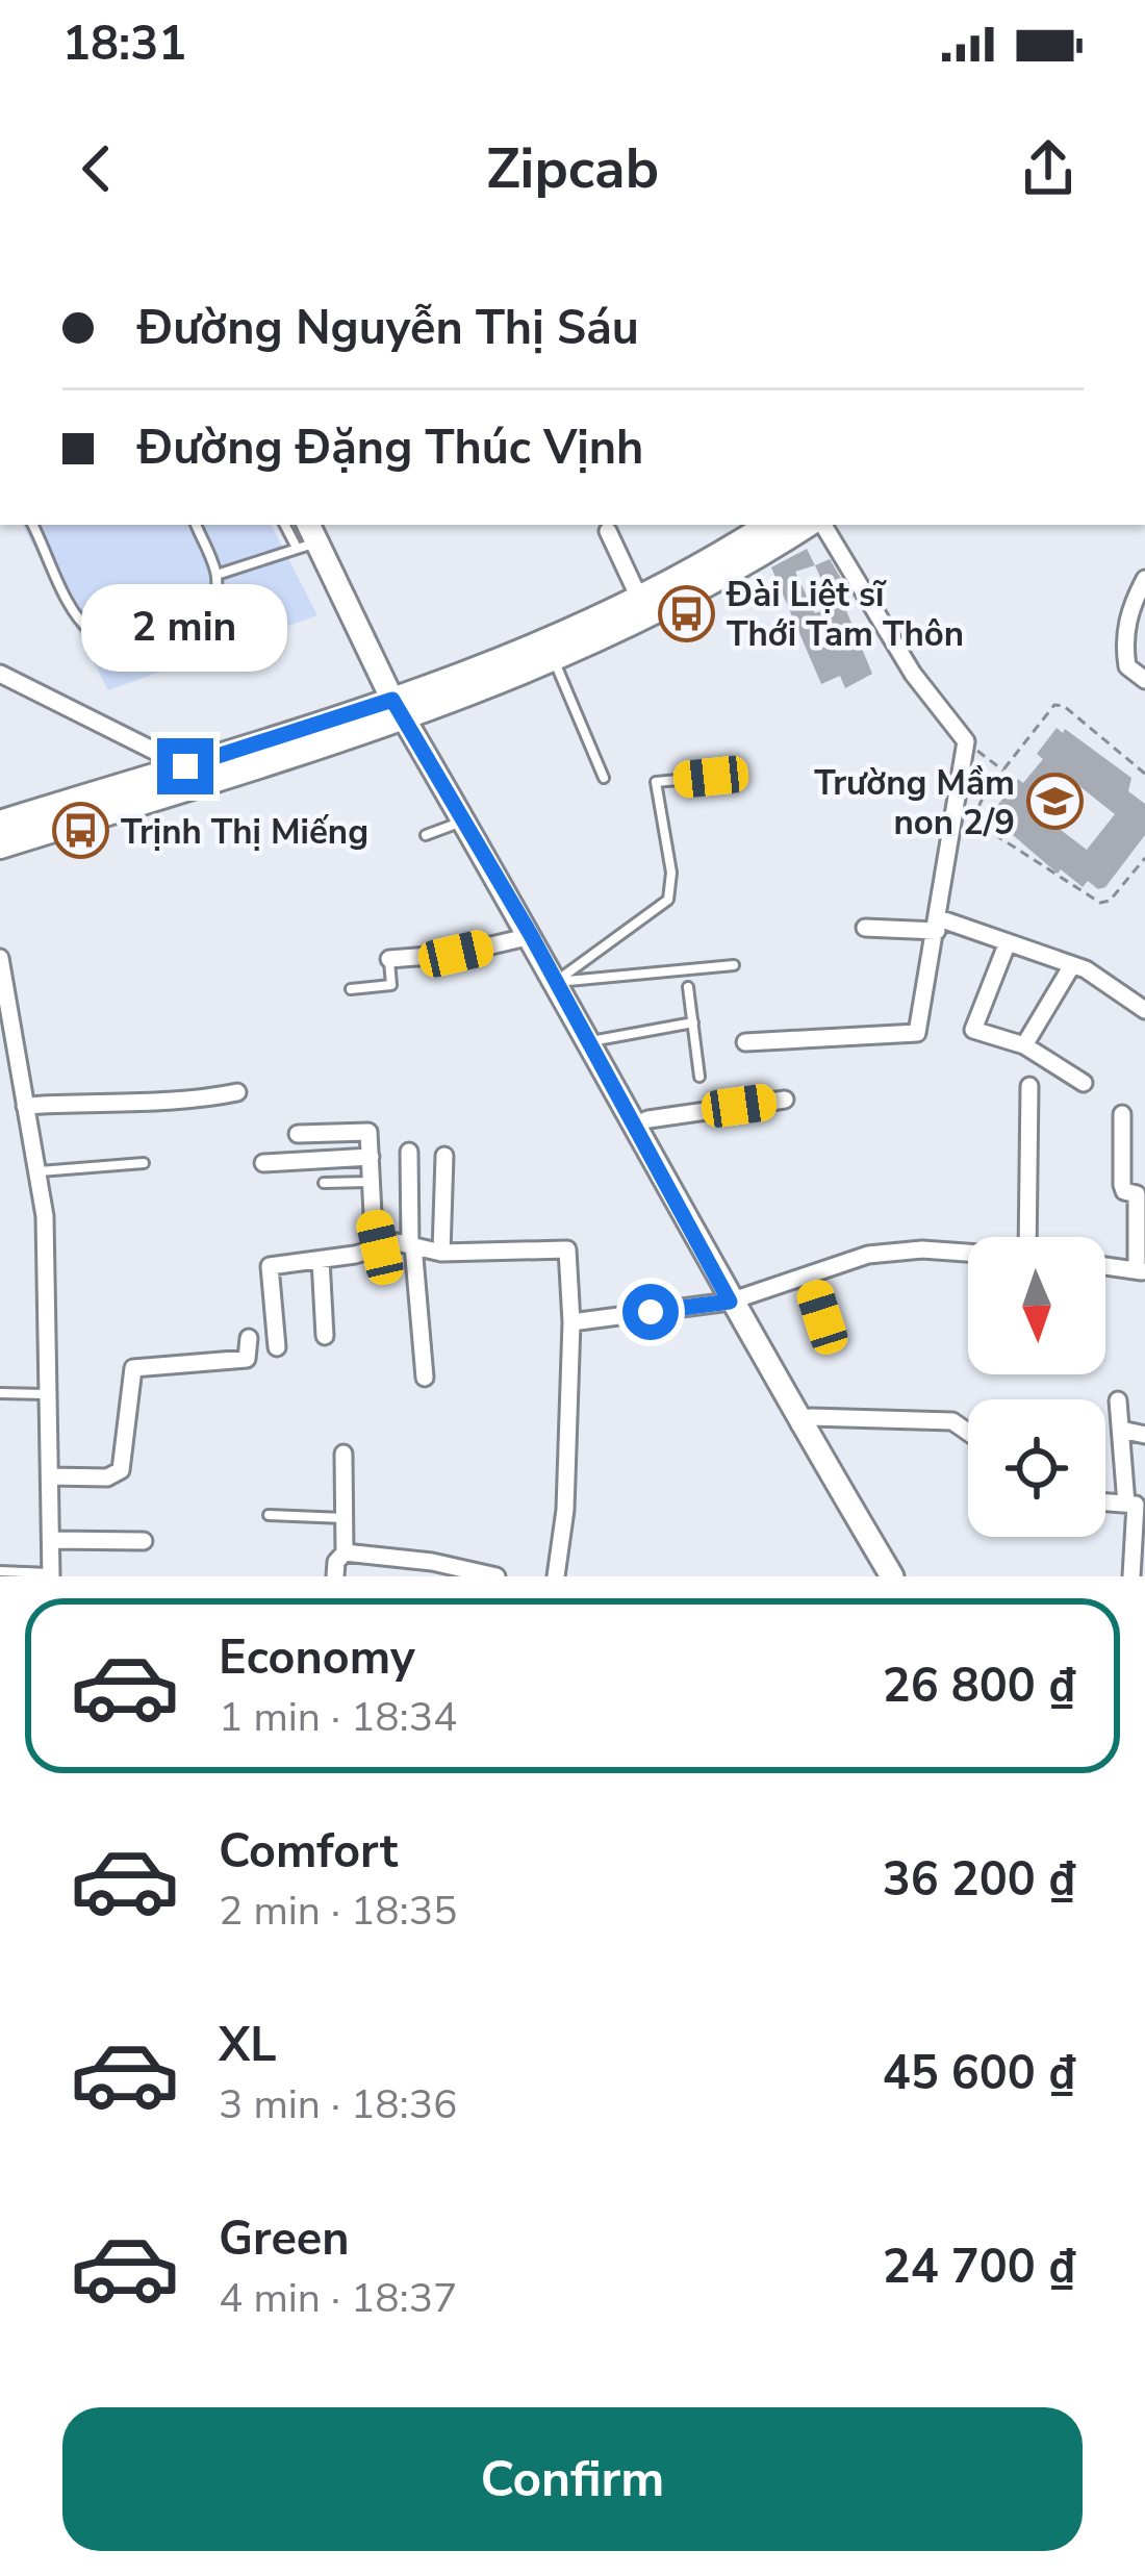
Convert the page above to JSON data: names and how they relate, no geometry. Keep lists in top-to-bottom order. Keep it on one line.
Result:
{"places":{"bus stop":["Đài Liệt sĩ Thới Tam Thôn","Trịnh Thị Miếng"],"school or university":["Trường Mầm non 2/9"]},"north":"bottom","page":{"status":"18:31","header":"Zipcab","banner":["Đường Nguyễn Thị Sáu","Đường Đặng Thúc Vịnh"],"bubble":"2 min","list":[{"name":"Economy","note":"1 min · 18:34","value":"26 800 ₫"},{"name":"Comfort","note":"2 min · 18:35","value":"36 200 ₫"},{"name":"XL","note":"3 min · 18:36","value":"45 600 ₫"},{"name":"Green","note":"4 min · 18:37","value":"24 700 ₫"}],"buttons":"Confirm"}}
